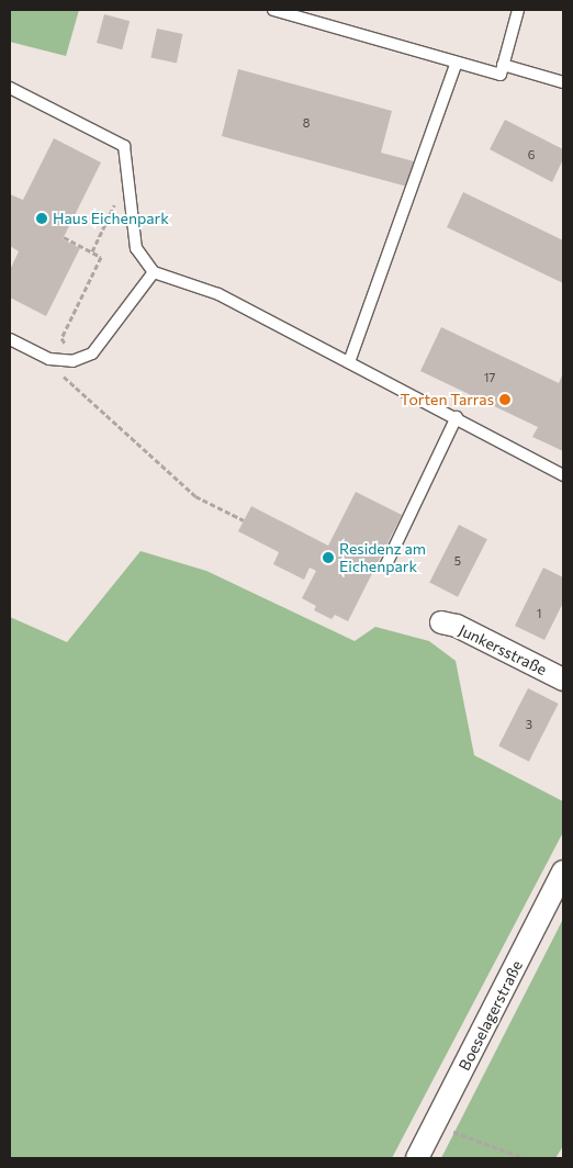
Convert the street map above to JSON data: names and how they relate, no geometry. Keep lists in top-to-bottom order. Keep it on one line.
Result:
{"streets":{"street":["Junkersstraße","Boeselagerstraße"]},"places":["Haus Eichenpark","Torten Tarras","Residenz am Eichenpark"],"house_numbers":["8","6","17","5","1","3"]}
